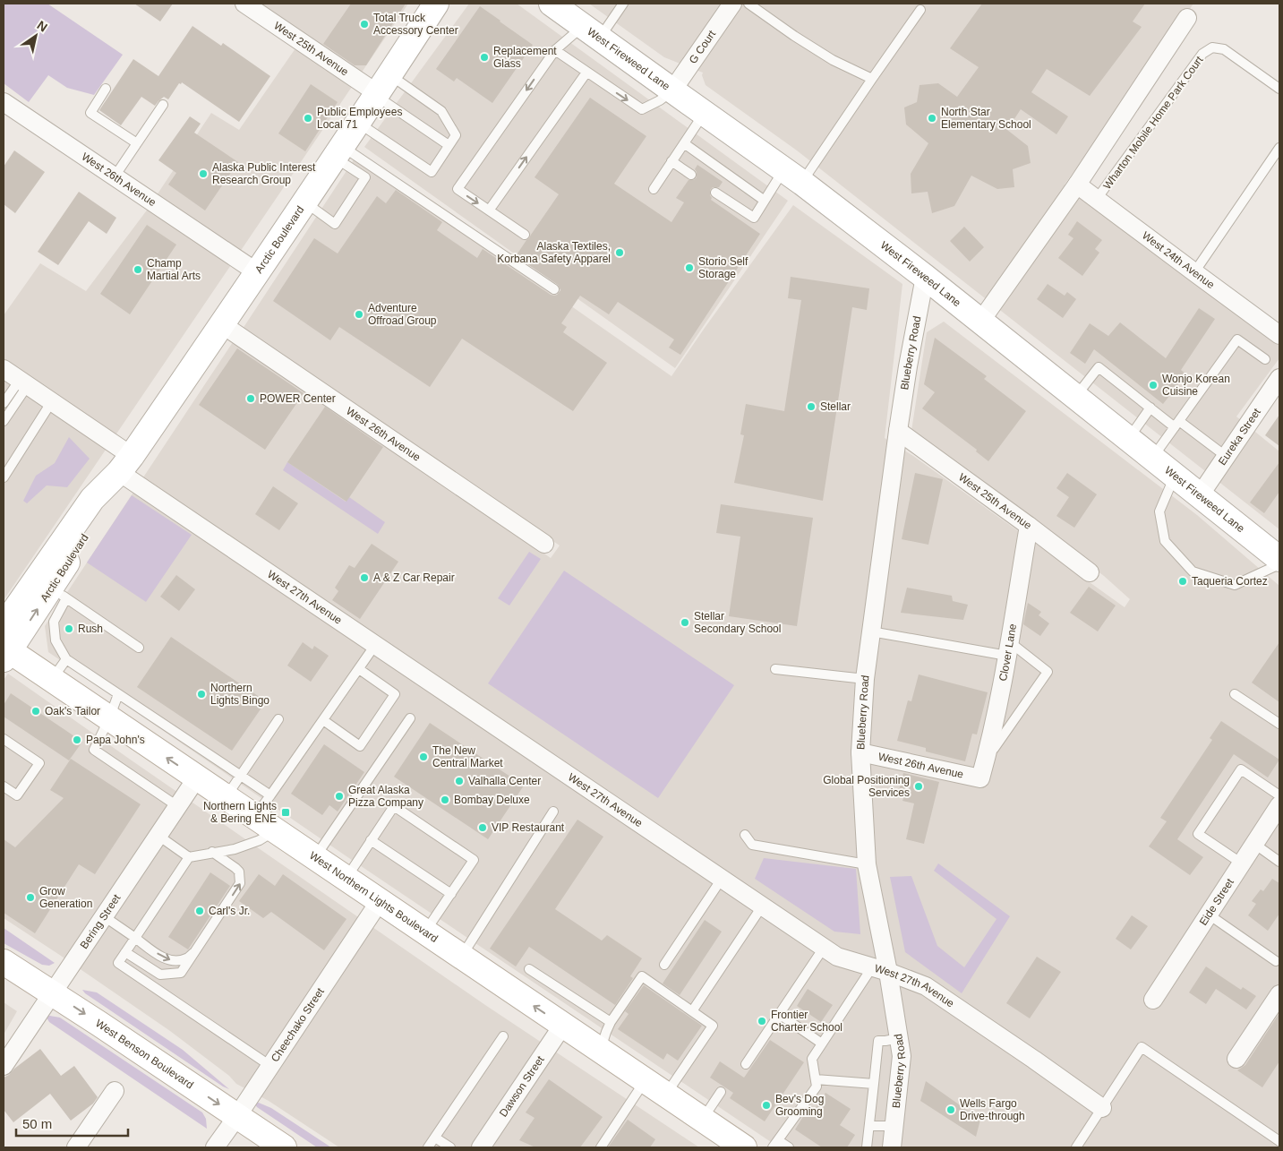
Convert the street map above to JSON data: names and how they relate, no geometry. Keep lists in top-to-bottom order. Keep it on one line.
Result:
{"streets":{"main road":["West Fireweed Lane","Arctic Boulevard","West Northern Lights Boulevard","West Benson Boulevard"],"street":["G Court","West 25th Avenue","West 26th Avenue","West 24th Avenue","Blueberry Road","Eureka Street","West 27th Avenue","Clover Lane","Eide Street","Bering Street","Cheechako Street","Dawson Street"],"lane":["Wharton Mobile Home Park Court"]},"crossings":[["G Court","West Fireweed Lane"],["West 25th Avenue","Arctic Boulevard"],["West 25th Avenue","Blueberry Road"],["West 25th Avenue","Clover Lane"],["West Fireweed Lane","Blueberry Road"],["West Fireweed Lane","Eureka Street"],["Wharton Mobile Home Park Court","West 24th Avenue"],["West 26th Avenue","Arctic Boulevard"],["West 26th Avenue","Blueberry Road"],["West 26th Avenue","Clover Lane"],["Arctic Boulevard","West 27th Avenue"],["Arctic Boulevard","West Northern Lights Boulevard"],["Blueberry Road","West 27th Avenue"],["West Northern Lights Boulevard","Bering Street"],["West Northern Lights Boulevard","Cheechako Street"],["West Northern Lights Boulevard","Dawson Street"],["Bering Street","West Benson Boulevard"],["Cheechako Street","West Benson Boulevard"]],"one_way":["West Benson Boulevard"],"places":{"other":["Total Truck Accessory Center","Replacement Glass","Public Employees Local 71","North Star Elementary School","Alaska Public Interest Research Group","Alaska Textiles, Korbana Safety Apparel","Storio Self Storage","Champ Martial Arts","Adventure Offroad Group","Wonjo Korean Cuisine","POWER Center","Stellar","A & Z Car Repair","Taqueria Cortez","Stellar Secondary School","Rush","Northern Lights Bingo","Oak's Tailor","Papa John's","The New Central Market","Valhalla Center","Global Positioning Services","Great Alaska Pizza Company","Bombay Deluxe","VIP Restaurant","Grow Generation","Carl's Jr.","Frontier Charter School","Bev's Dog Grooming","Wells Fargo Drive-through"],"transit":["Northern Lights & Bering ENE"]},"scale_bar":"50 m","north":"top right"}
